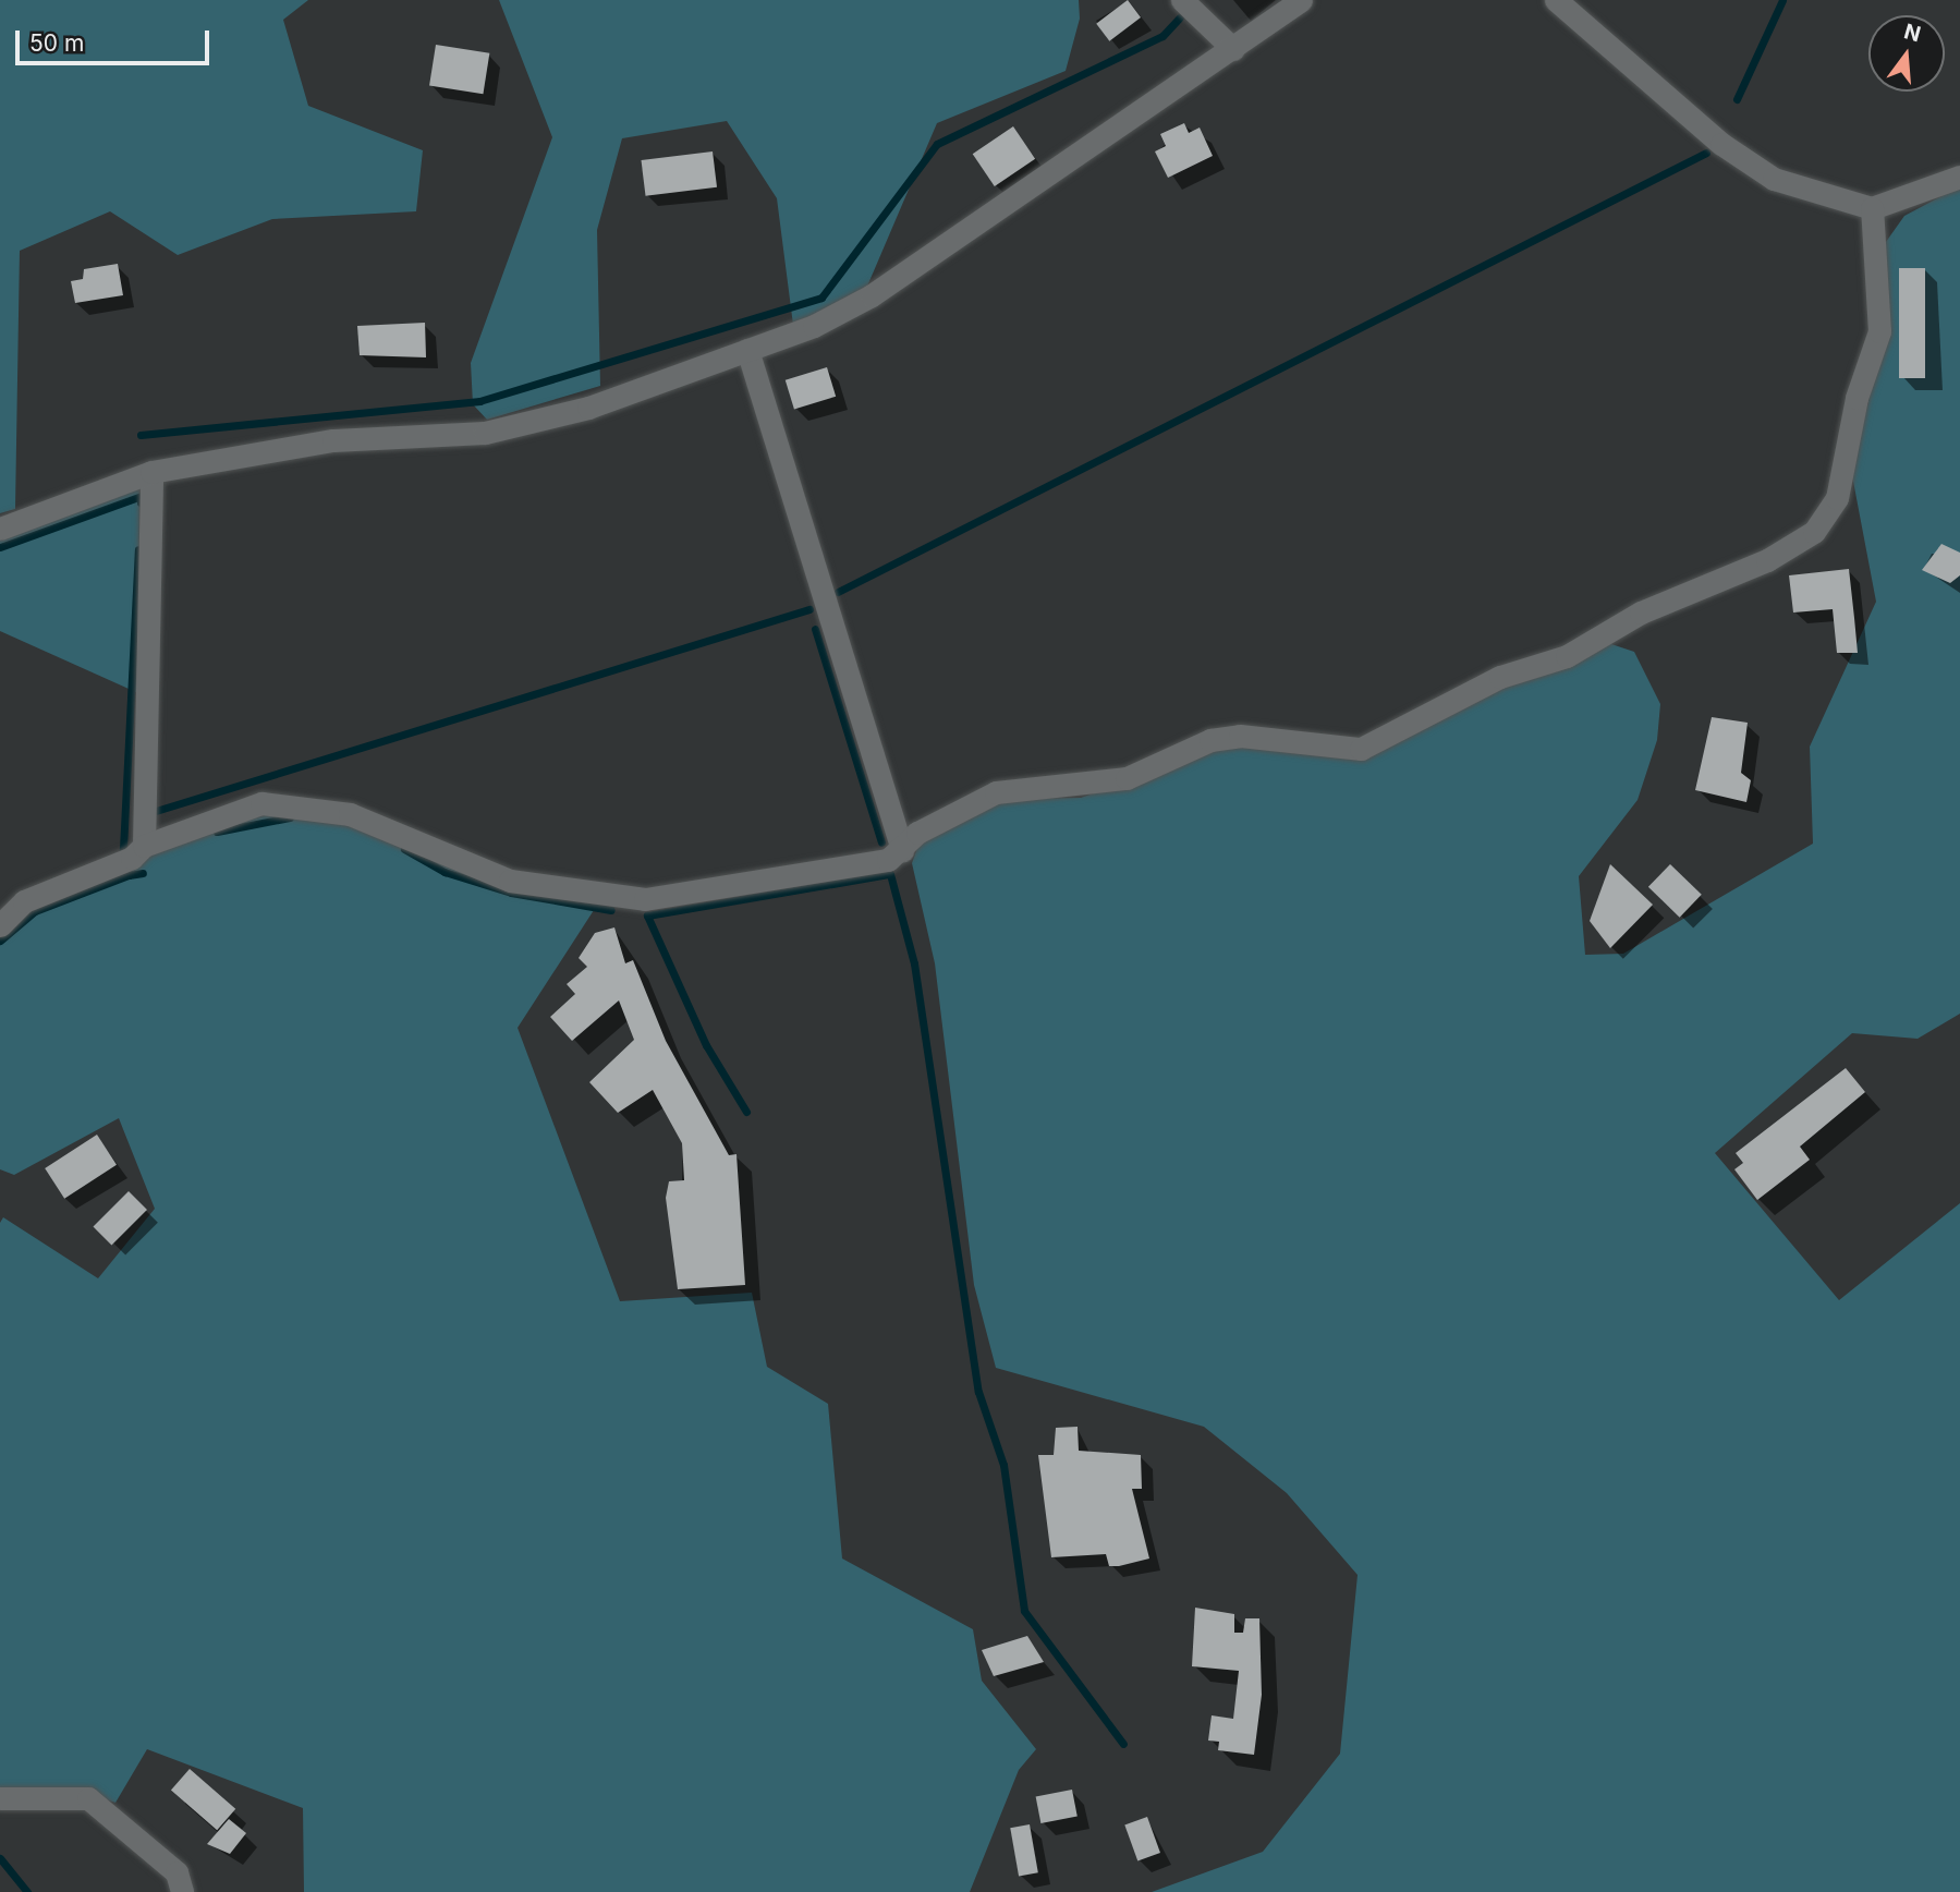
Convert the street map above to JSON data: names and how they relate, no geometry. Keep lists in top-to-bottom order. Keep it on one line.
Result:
{"scale_bar":"50 m","north":"top"}
